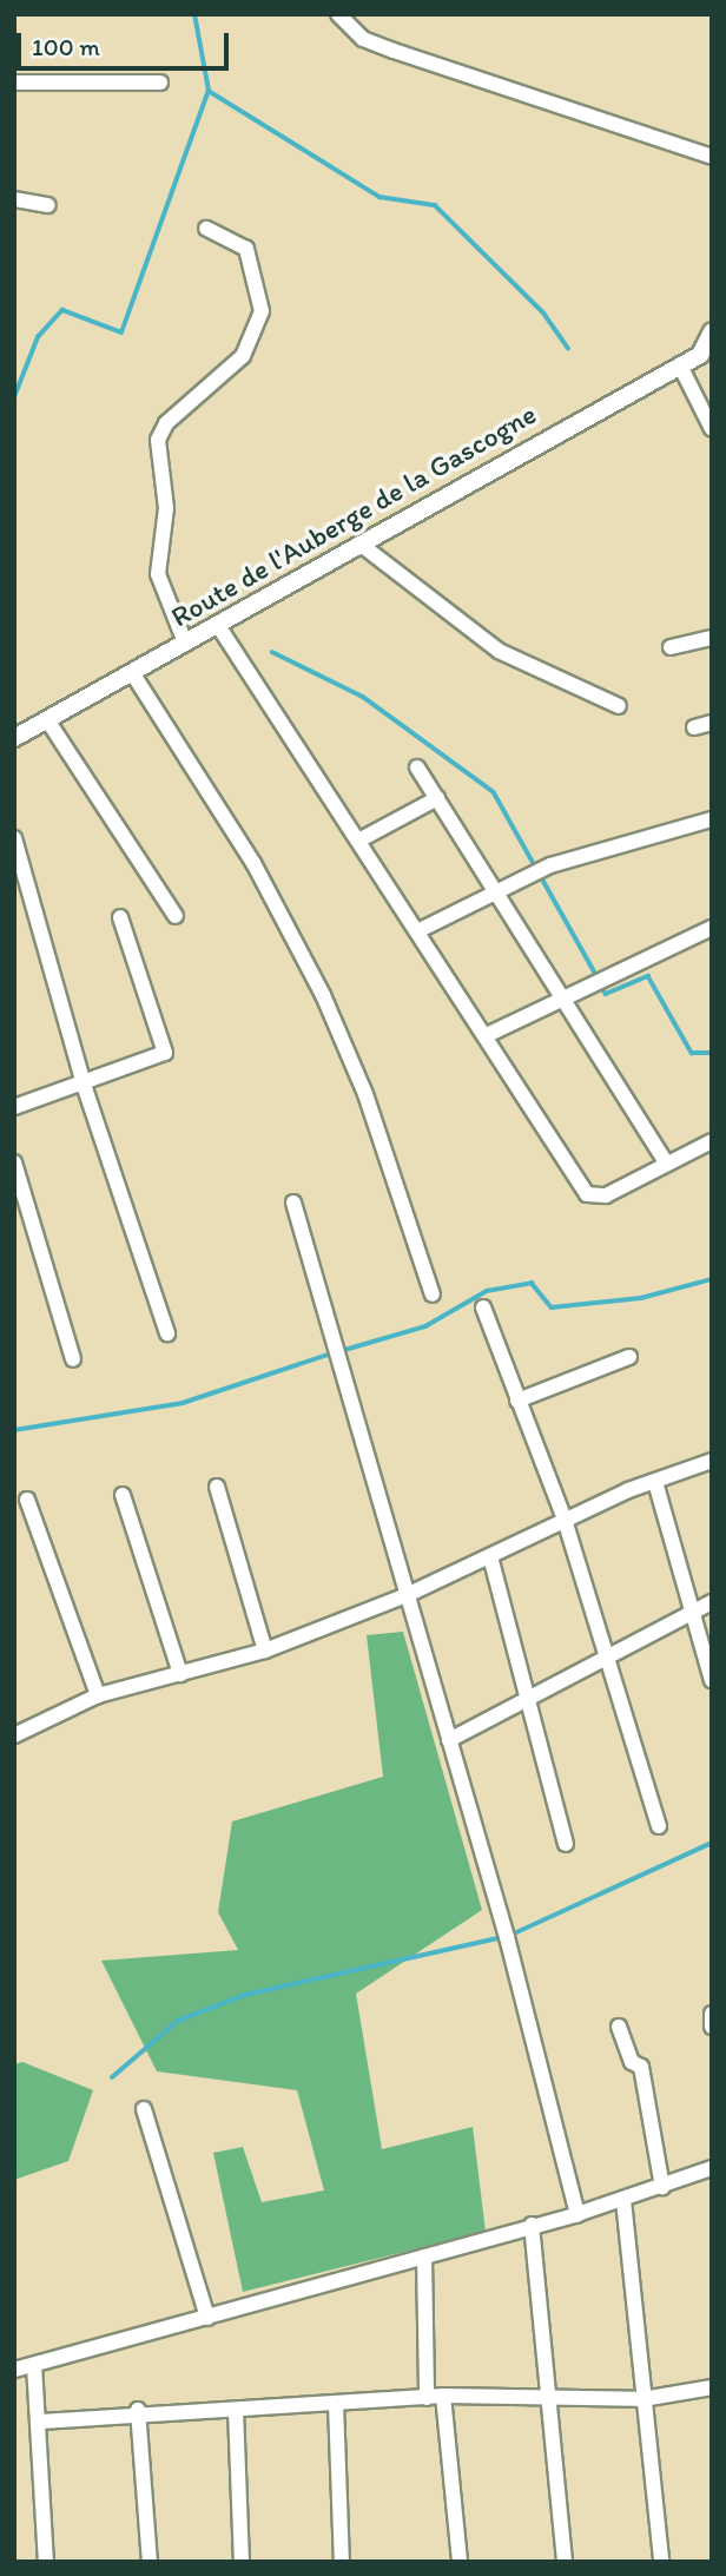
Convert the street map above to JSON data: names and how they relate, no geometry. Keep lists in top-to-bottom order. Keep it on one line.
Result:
{"streets":{"street":["Route de l'Auberge de la Gascogne"]},"scale_bar":"100 m"}
